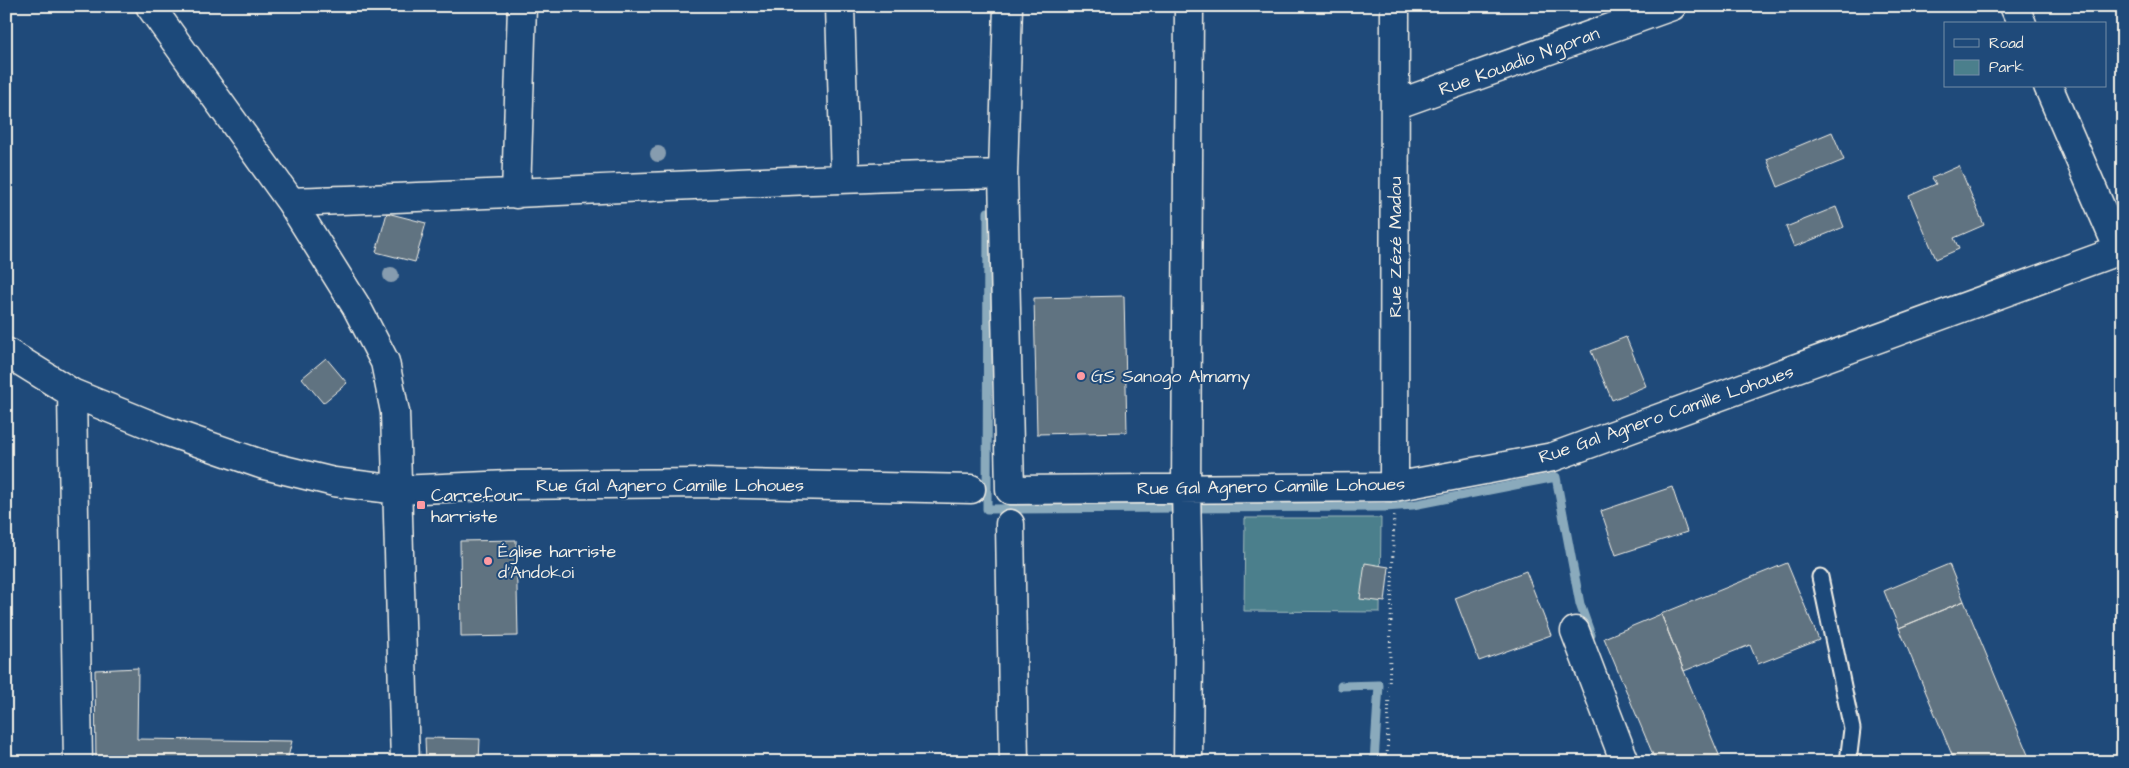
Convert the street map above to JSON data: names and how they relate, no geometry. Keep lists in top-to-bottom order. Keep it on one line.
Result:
{"streets":{"street":["Rue Kouadio N’goran","Rue Zézé Madou","Rue Gal Agnero Camille Lohoues"]},"crossings":[["Rue Kouadio N’goran","Rue Zézé Madou"],["Rue Zézé Madou","Rue Gal Agnero Camille Lohoues"]],"places":{"other":["GS Sanogo Almamy","Église harriste d'Andokoi"],"transit":["Carrefour harriste"]},"legend":["Road","Park"]}
